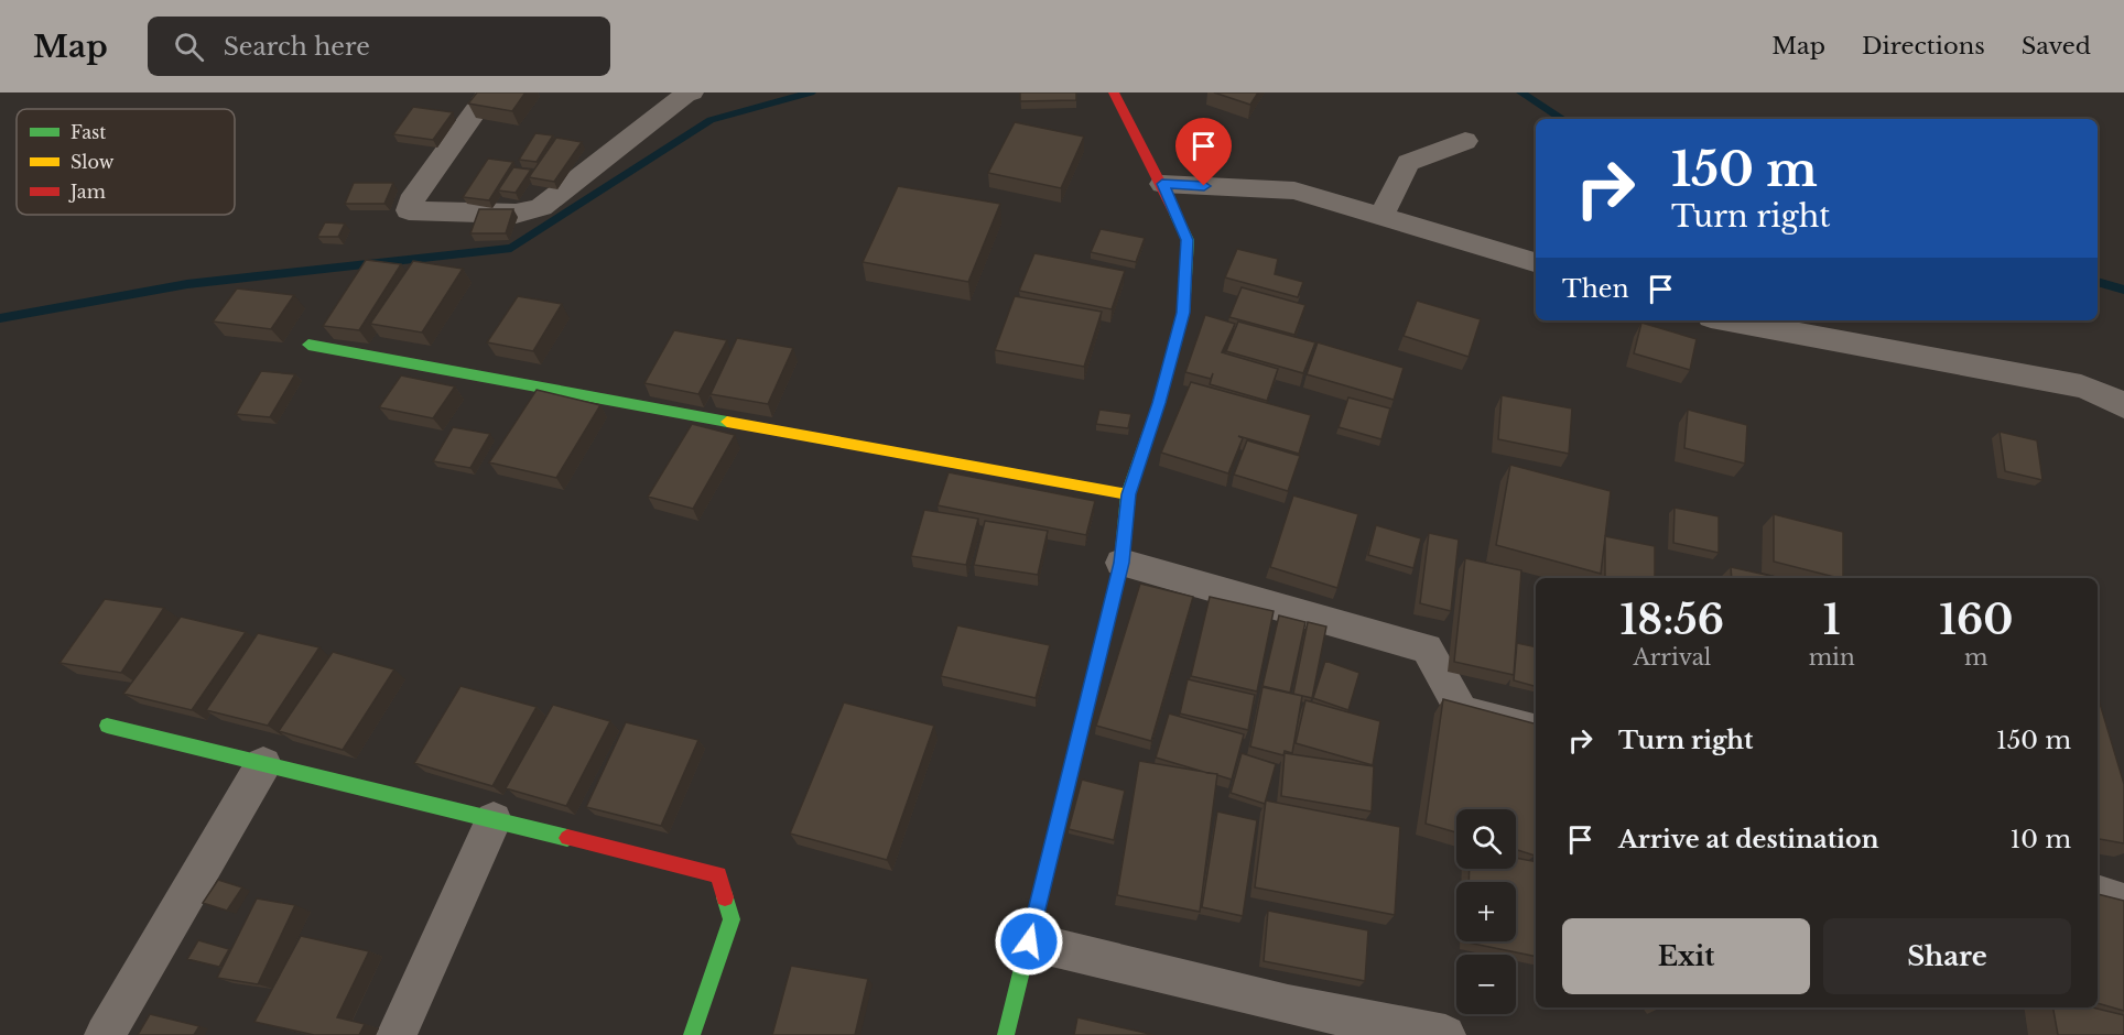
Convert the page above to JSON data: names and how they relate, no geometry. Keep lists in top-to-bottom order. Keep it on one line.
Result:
{"legend":["Fast","Slow","Jam"],"page":{"header":"Map","search":"Search here","nav":["Map","Directions","Saved"],"turn":["150 m","Turn right"],"then":"Then","eta":["18:56","Arrival","1","min","160","m"],"list":[{"name":"Turn right","value":"150 m"},{"name":"Arrive at destination","value":"10 m"}],"map_buttons":["+","−"],"buttons":["Exit","Share"]}}
